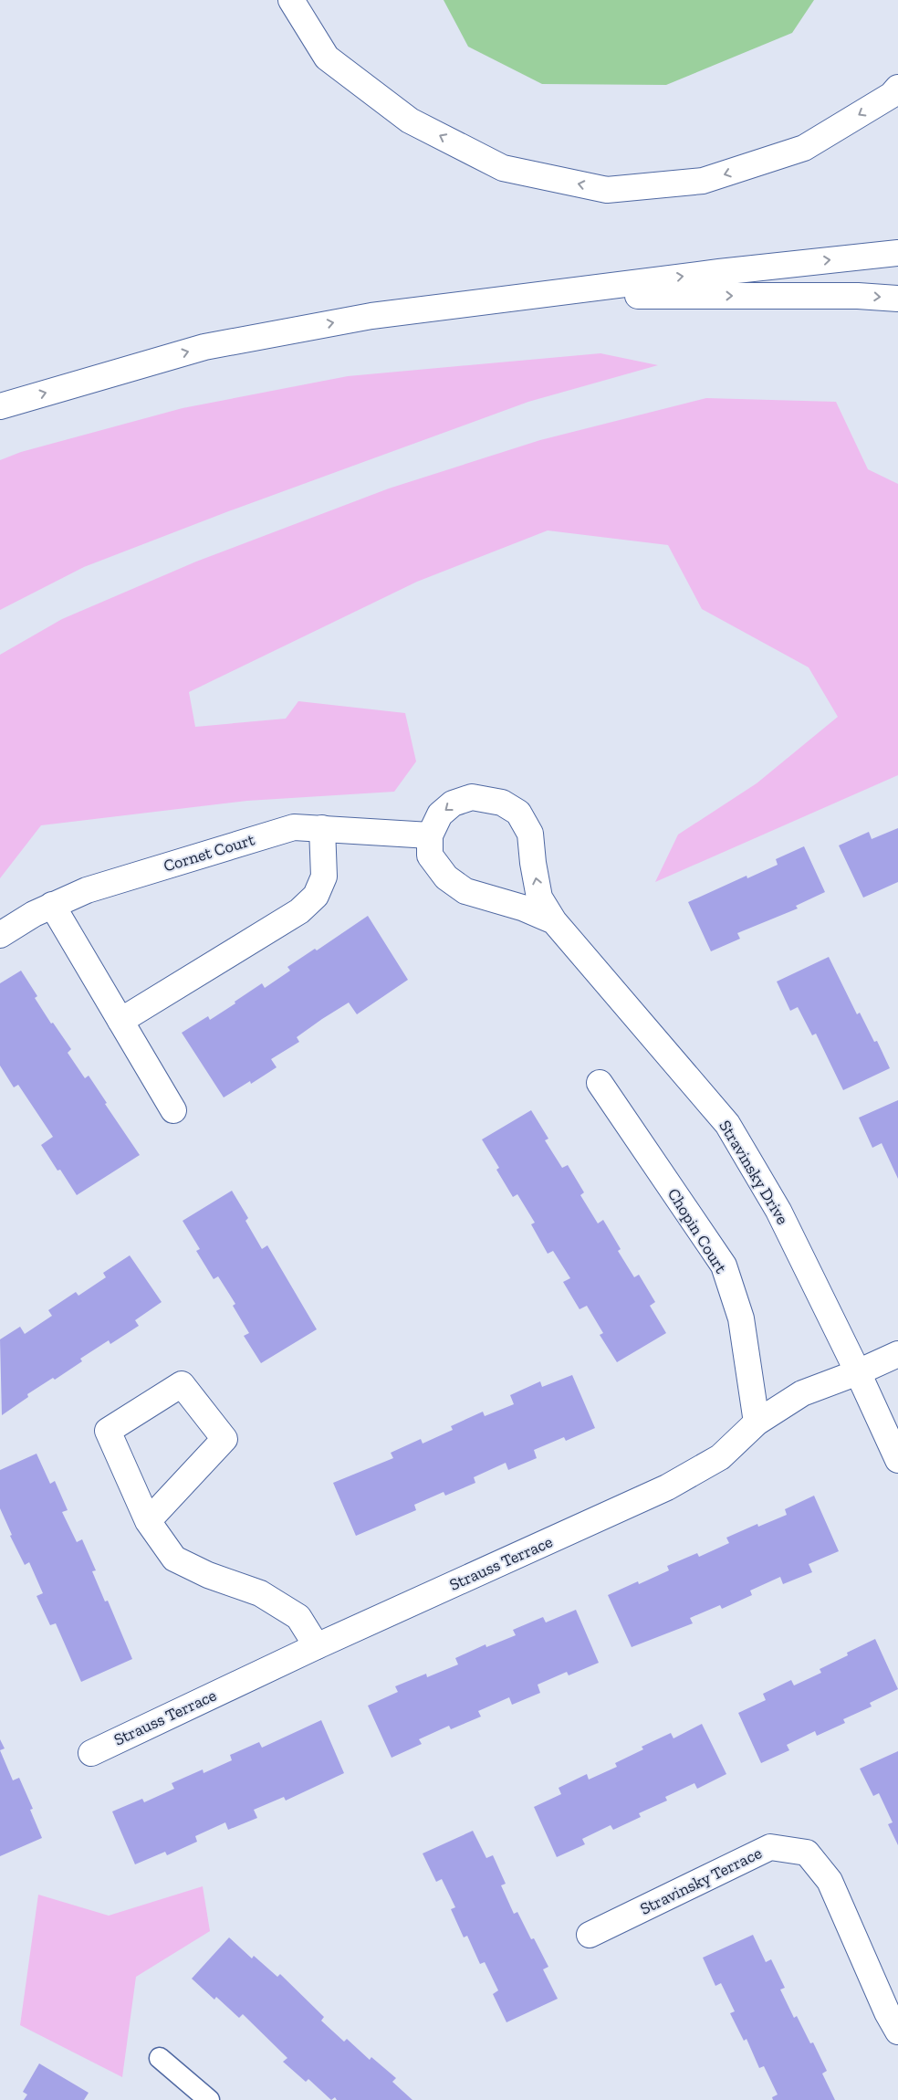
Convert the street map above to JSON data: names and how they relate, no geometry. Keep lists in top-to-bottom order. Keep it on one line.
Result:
{"streets":{"main road":["Cornet Court","Stravinsky Drive","Chopin Court","Strauss Terrace","Stravinsky Terrace"]},"crossings":[["Cornet Court","Stravinsky Drive"],["Stravinsky Drive","Strauss Terrace"],["Chopin Court","Strauss Terrace"]]}
